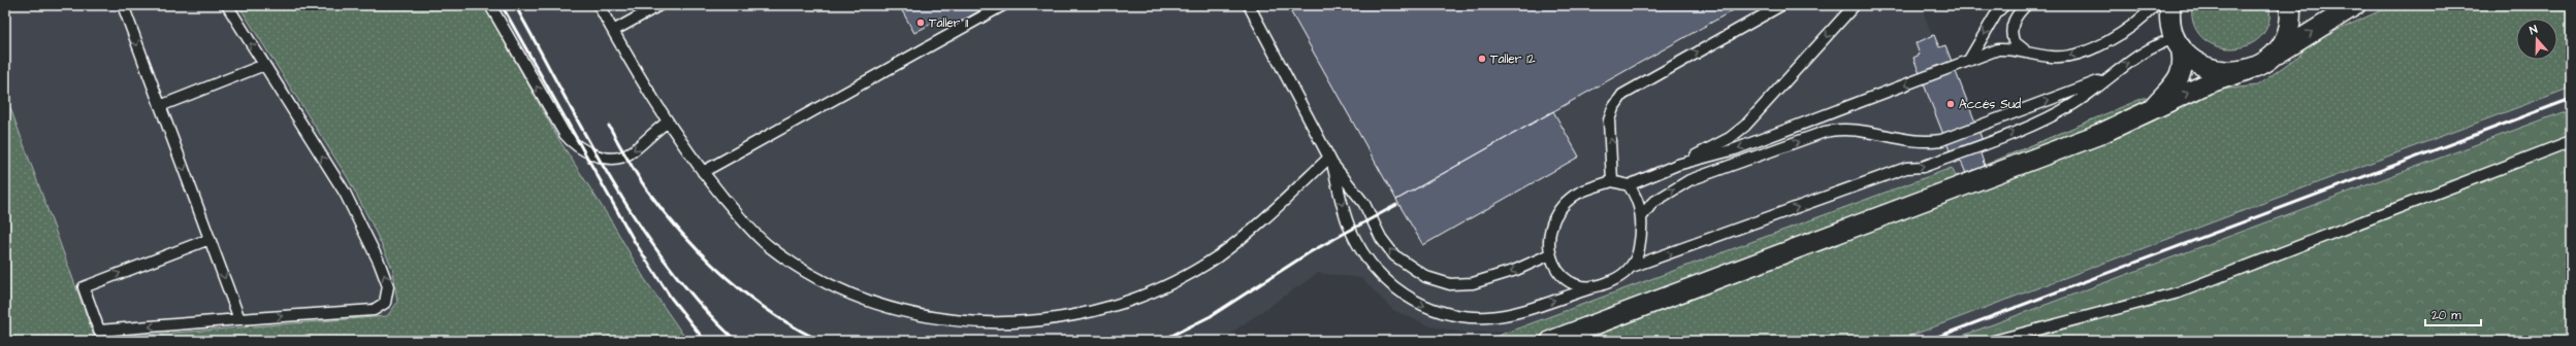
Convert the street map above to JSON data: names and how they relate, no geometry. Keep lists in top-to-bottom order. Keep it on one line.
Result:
{"places":["Taller 11","Taller 12","Accés Sud"],"scale_bar":"20 m","north":"top"}
